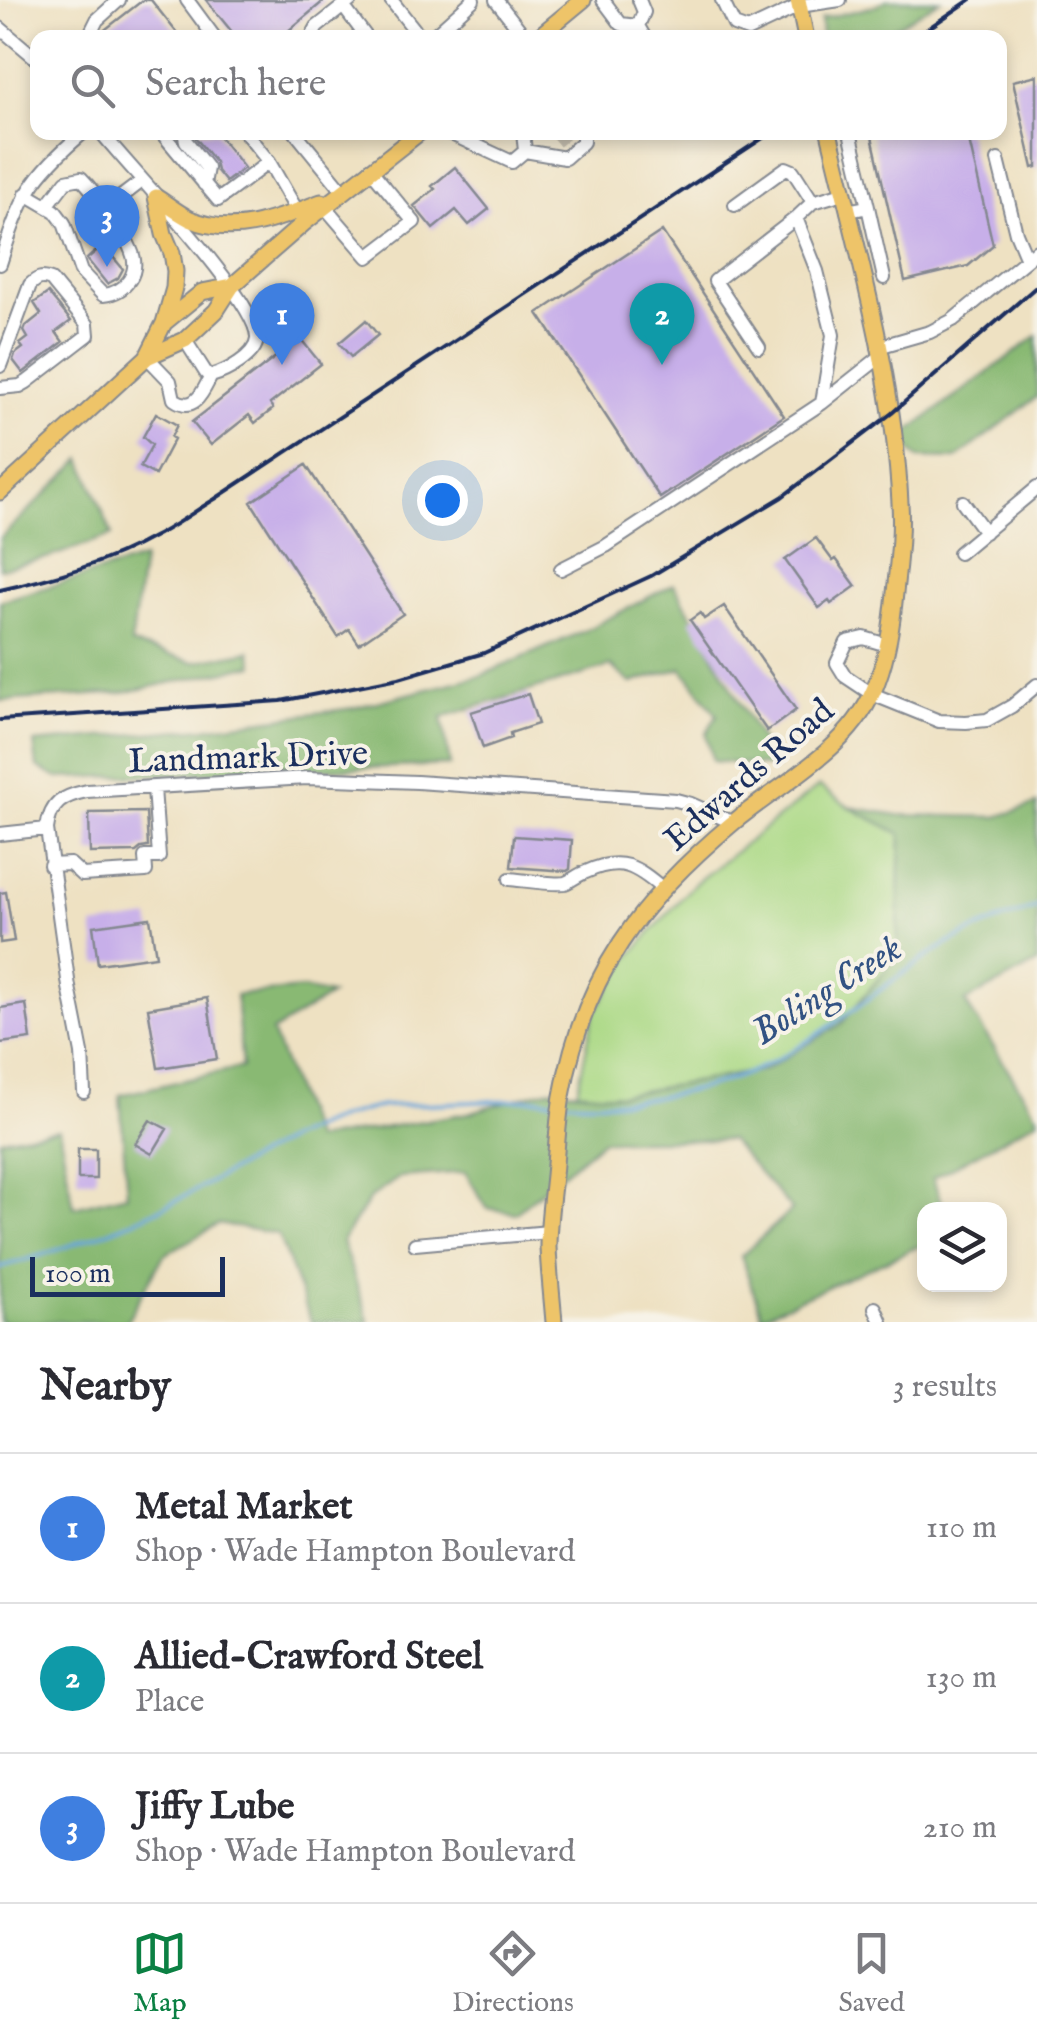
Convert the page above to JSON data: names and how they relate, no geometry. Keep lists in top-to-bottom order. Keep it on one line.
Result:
{"streets":{"main road":["Edwards Road"],"street":["Landmark Drive"]},"crossings":[["Landmark Drive","Edwards Road"]],"water":["Boling Creek"],"scale_bar":"100 m","page":{"search":"Search here","pins":["3","1","2"],"scale":"100 m","heading":["Nearby","3 results"],"list":[{"mark":"1","name":"Metal Market","note":"Shop · Wade Hampton Boulevard","value":"110 m"},{"mark":"2","name":"Allied-Crawford Steel","note":"Place","value":"130 m"},{"mark":"3","name":"Jiffy Lube","note":"Shop · Wade Hampton Boulevard","value":"210 m"}],"nav":["Map","Directions","Saved"]}}
